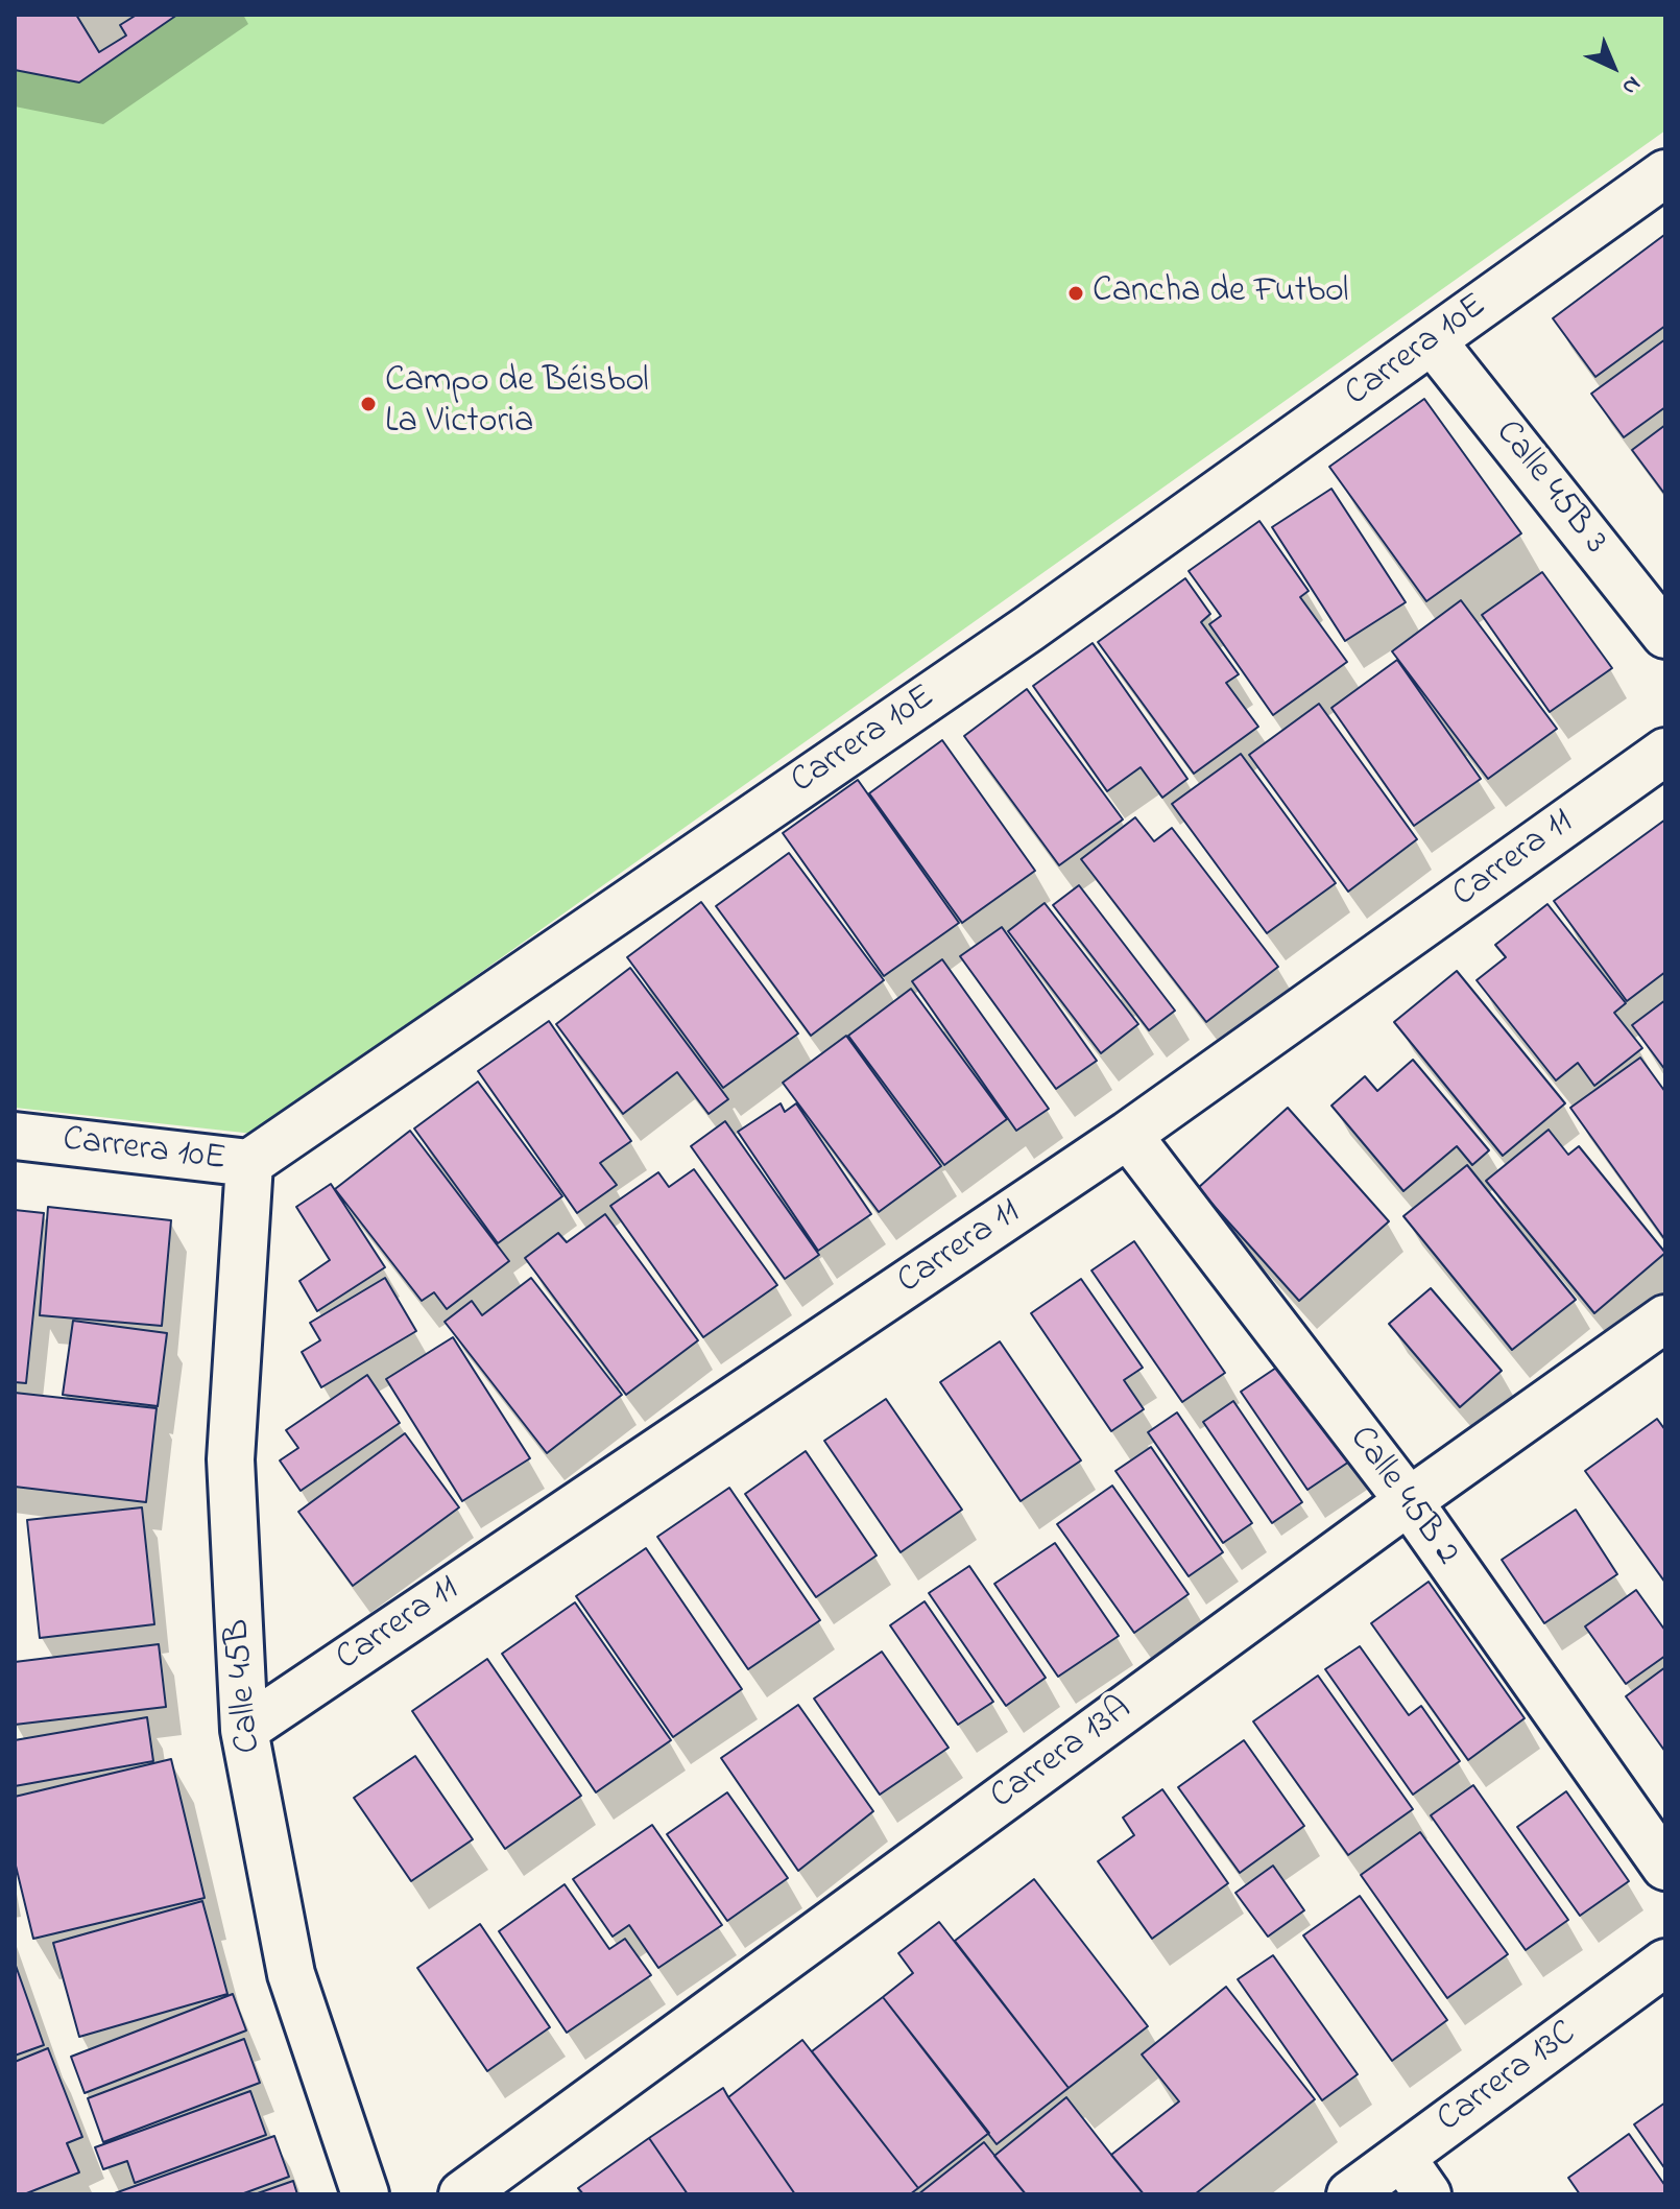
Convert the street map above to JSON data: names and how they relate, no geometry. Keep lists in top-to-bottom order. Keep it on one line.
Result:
{"streets":{"street":["Carrera 10E","Calle 45B 3","Carrera 11","Calle 45B 2","Calle 45B","Carrera 13A","Carrera 13C"]},"crossings":[["Carrera 10E","Calle 45B 3"],["Carrera 10E","Calle 45B"],["Carrera 11","Calle 45B 2"],["Carrera 11","Calle 45B"],["Calle 45B 2","Carrera 13A"]],"places":["Cancha de Futbol","Campo de Béisbol La Victoria"],"north":"bottom right"}
